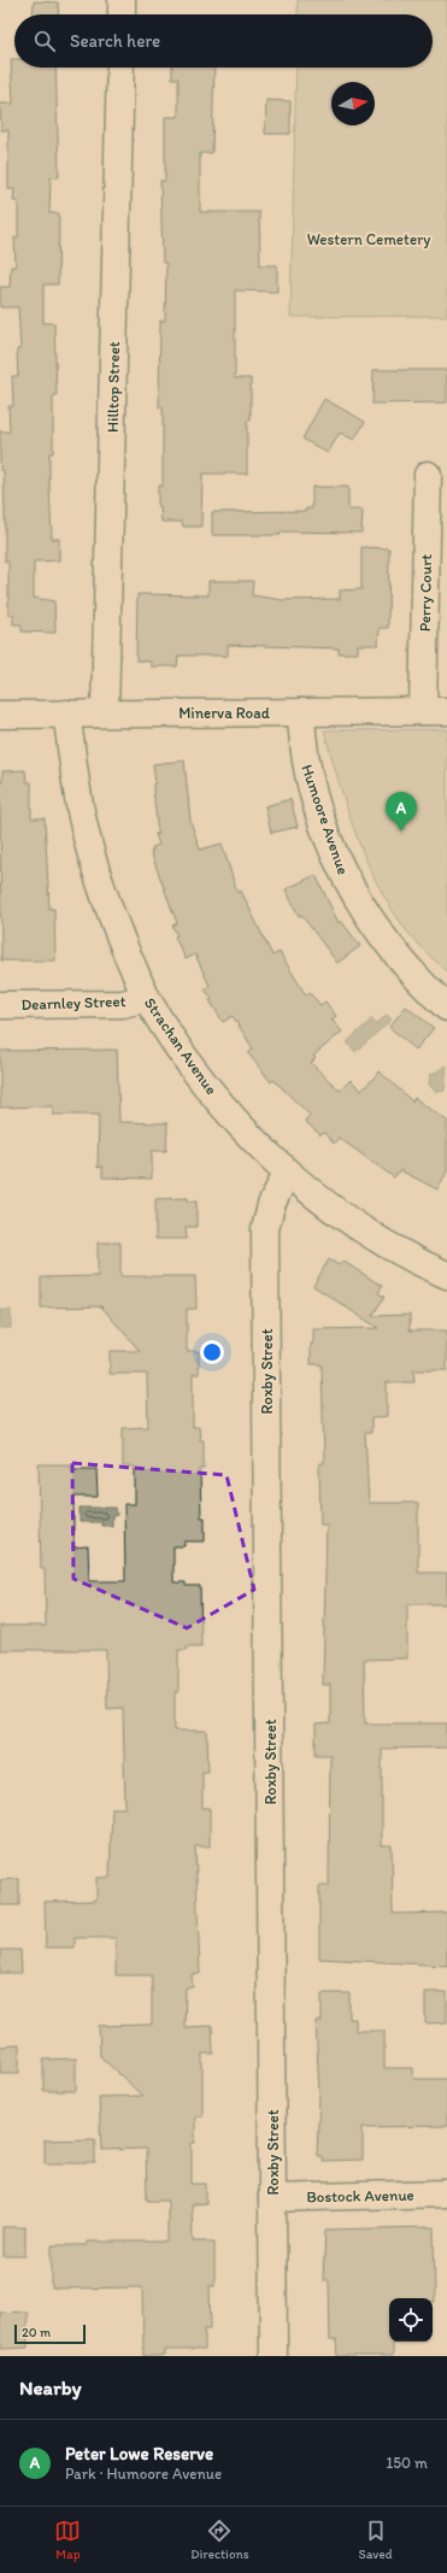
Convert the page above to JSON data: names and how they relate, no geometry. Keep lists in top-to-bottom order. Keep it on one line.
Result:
{"streets":{"street":["Hilltop Street","Perry Court","Minerva Road","Humoore Avenue","Dearnley Street","Strachan Avenue","Roxby Street","Bostock Avenue"]},"crossings":[["Hilltop Street","Minerva Road"],["Perry Court","Minerva Road"],["Minerva Road","Humoore Avenue"],["Minerva Road","Strachan Avenue"],["Dearnley Street","Strachan Avenue"],["Strachan Avenue","Roxby Street"],["Roxby Street","Bostock Avenue"]],"parks":["Western Cemetery"],"scale_bar":"20 m","north":"right","page":{"search":"Search here","pins":"A","scale":"20 m","heading":"Nearby","list":[{"mark":"A","name":"Peter Lowe Reserve","note":"Park · Humoore Avenue","value":"150 m"}],"nav":["Map","Directions","Saved"]}}
